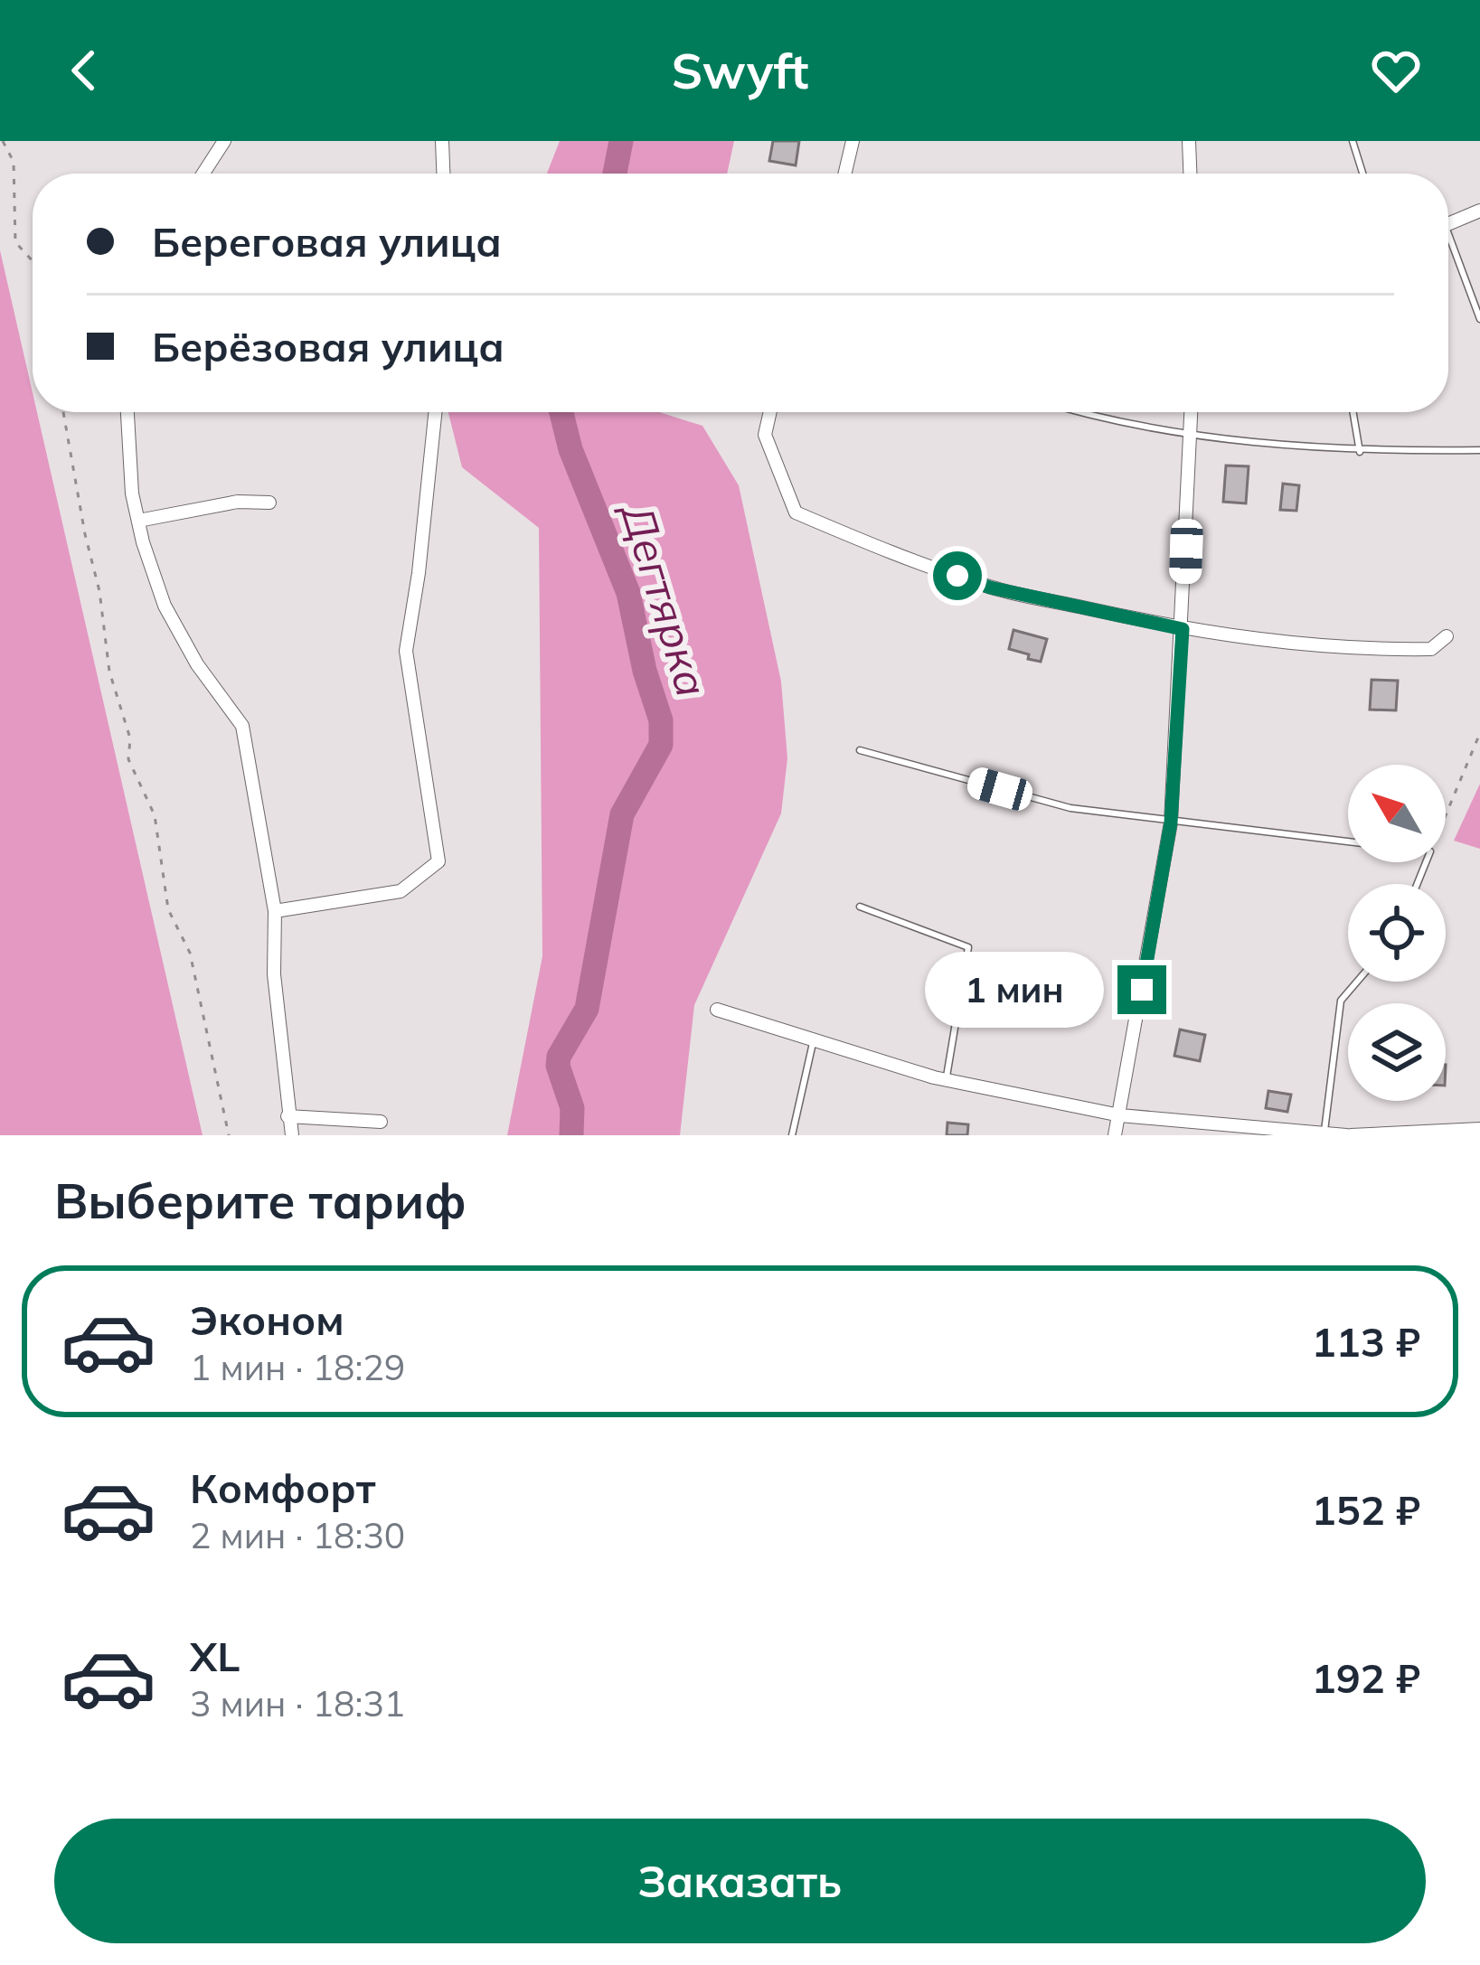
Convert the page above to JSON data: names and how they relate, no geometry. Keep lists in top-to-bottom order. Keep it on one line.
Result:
{"water":["Дегтярка"],"north":"top left","page":{"header":"Swyft","banner":["Береговая улица","Берёзовая улица"],"bubble":"1 мин","heading":"Выберите тариф","list":[{"name":"Эконом","note":"1 мин · 18:29","value":"113 ₽"},{"name":"Комфорт","note":"2 мин · 18:30","value":"152 ₽"},{"name":"XL","note":"3 мин · 18:31","value":"192 ₽"}],"buttons":"Заказать"}}
